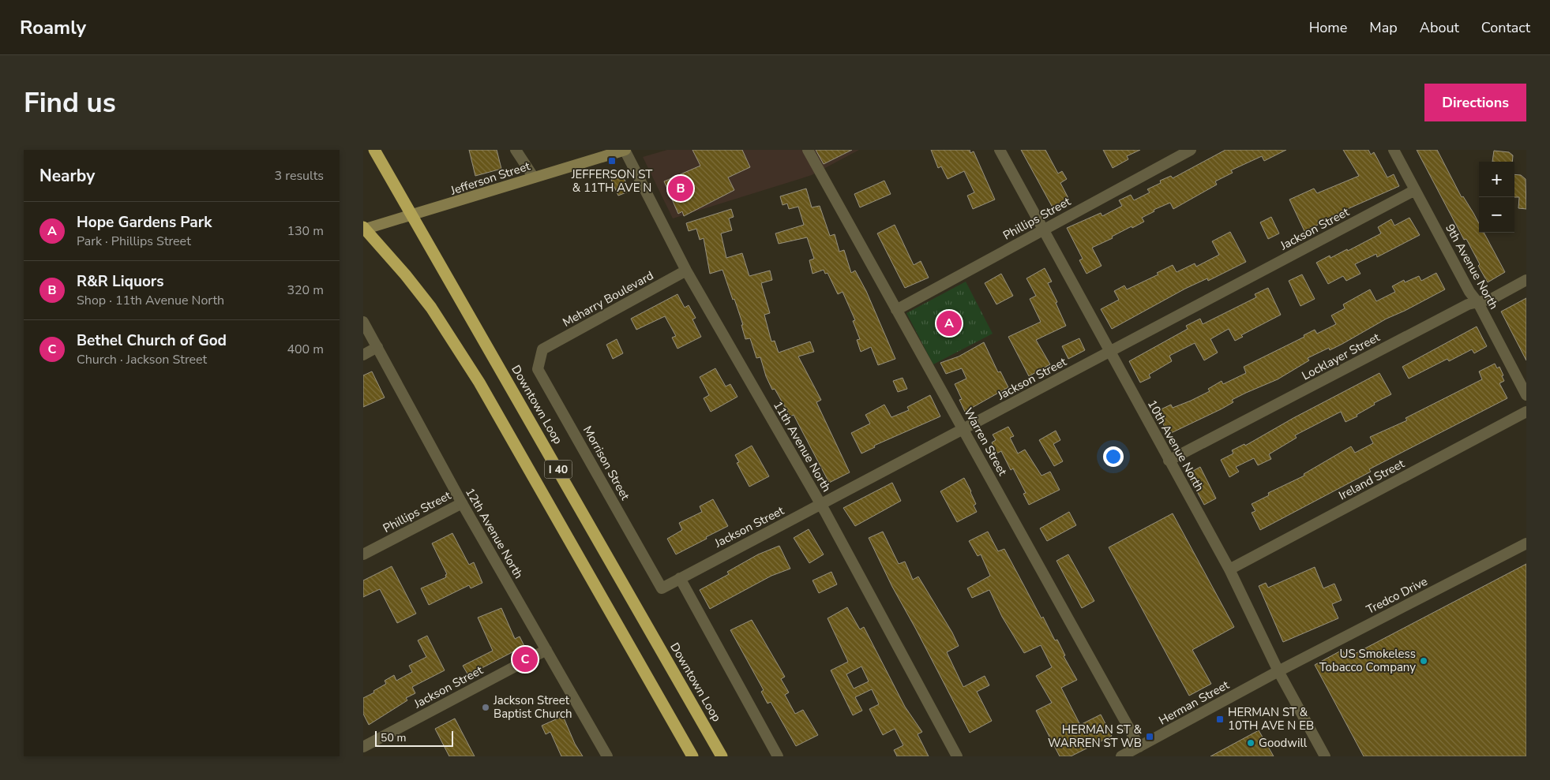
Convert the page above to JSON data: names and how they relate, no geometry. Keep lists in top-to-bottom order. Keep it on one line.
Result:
{"streets":{"highway":["Downtown Loop","I 40"],"main road":["Jefferson Street"],"street":["Phillips Street","Jackson Street","9th Avenue North","Meharry Boulevard","Locklayer Street","Warren Street","10th Avenue North","11th Avenue North","Morrison Street","Ireland Street","12th Avenue North","Tredco Drive","Herman Street"]},"crossings":[["Jefferson Street","11th Avenue North"],["Jefferson Street","I 40"],["Phillips Street","Warren Street"],["Phillips Street","10th Avenue North"],["Phillips Street","12th Avenue North"],["Jackson Street","9th Avenue North"],["Jackson Street","Warren Street"],["Jackson Street","10th Avenue North"],["Jackson Street","11th Avenue North"],["Jackson Street","Morrison Street"],["Jackson Street","12th Avenue North"],["9th Avenue North","Locklayer Street"],["Meharry Boulevard","11th Avenue North"],["Meharry Boulevard","Morrison Street"],["Locklayer Street","10th Avenue North"],["Downtown Loop","I 40"],["Warren Street","Herman Street"],["10th Avenue North","Ireland Street"],["10th Avenue North","Tredco Drive"],["10th Avenue North","Herman Street"],["Tredco Drive","Herman Street"]],"places":{"transit":["JEFFERSON ST & 11TH AVE N","HERMAN ST & 10TH AVE N EB","HERMAN ST & WARREN ST WB"],"other":["US Smokeless Tobacco Company","Jackson Street Baptist Church","Goodwill"]},"scale_bar":"50 m","page":{"header":"Roamly","nav":["Home","Map","About","Contact"],"buttons":"Directions","title":"Find us","heading":["Nearby","3 results"],"map_buttons":["+","−"],"pins":["B","A","C"],"list":[{"mark":"A","name":"Hope Gardens Park","note":"Park · Phillips Street","value":"130 m"},{"mark":"B","name":"R&R Liquors","note":"Shop · 11th Avenue North","value":"320 m"},{"mark":"C","name":"Bethel Church of God","note":"Church · Jackson Street","value":"400 m"}],"scale":"50 m"}}
